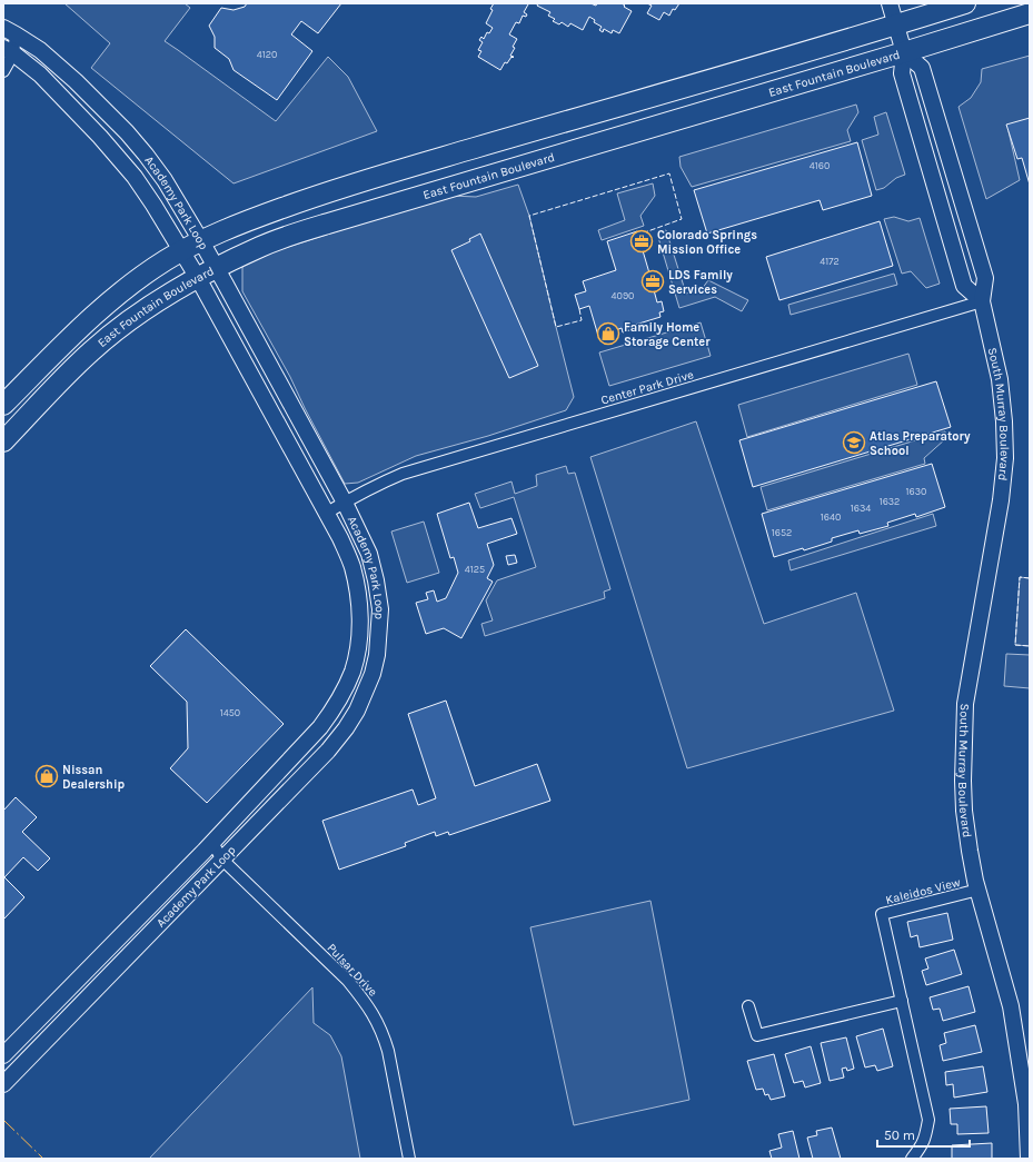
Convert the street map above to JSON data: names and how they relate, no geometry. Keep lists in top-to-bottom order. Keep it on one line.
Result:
{"streets":{"highway":["East Fountain Boulevard"],"street":["Academy Park Loop","Center Park Drive","South Murray Boulevard","Kaleidos View","Pulsar Drive"]},"crossings":[["East Fountain Boulevard","Academy Park Loop"],["East Fountain Boulevard","South Murray Boulevard"],["Academy Park Loop","Center Park Drive"],["Academy Park Loop","Pulsar Drive"],["Center Park Drive","South Murray Boulevard"],["South Murray Boulevard","Kaleidos View"]],"places":{"office":["Colorado Springs Mission Office","LDS Family Services"],"shop":["Family Home Storage Center","Nissan Dealership"],"school or university":["Atlas Preparatory School"]},"house_numbers":["4120","4160","4172","4090","1630","1632","1634","1640","1652","4125","1450"],"scale_bar":"50 m"}
